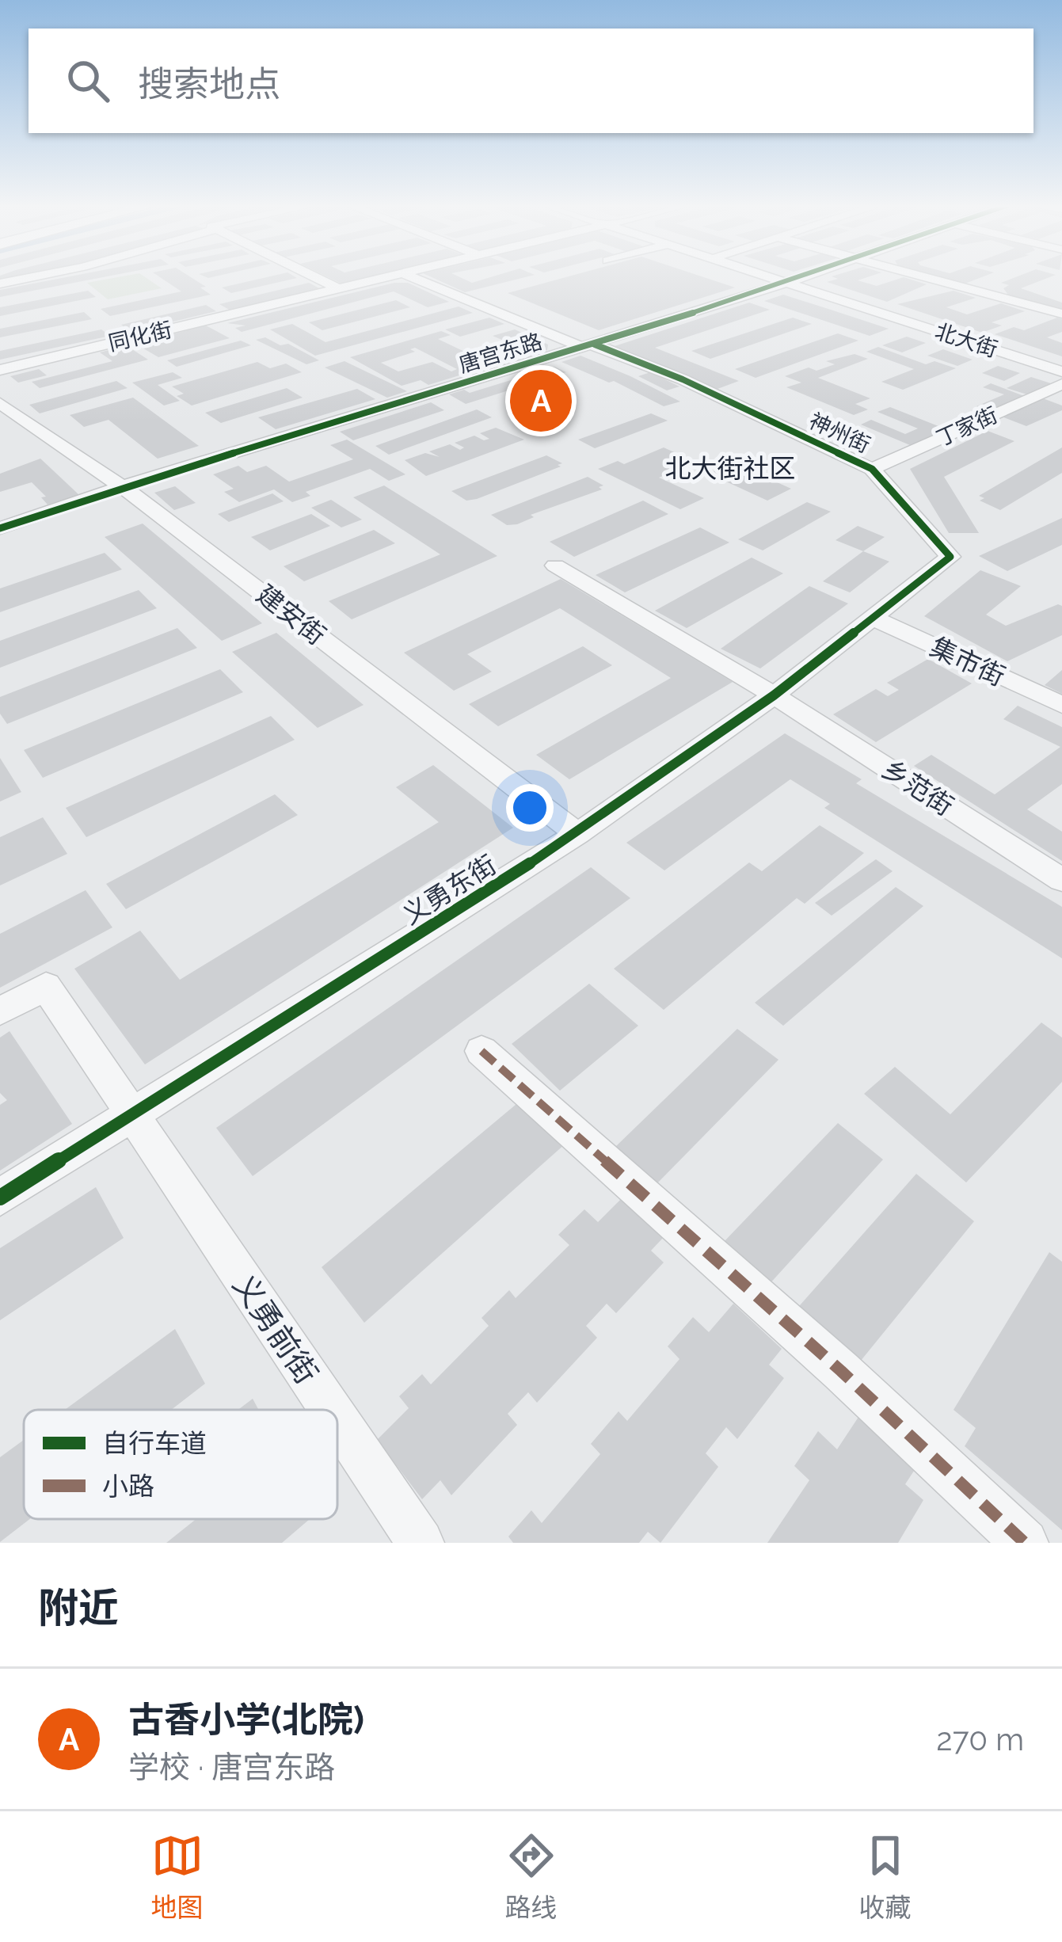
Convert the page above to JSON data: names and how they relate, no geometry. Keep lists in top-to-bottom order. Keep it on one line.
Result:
{"streets":{"street":["同化街","北大街","唐宫东路","丁家街","神州街","建安街","集市街","乡范街","义勇东街","义勇前街"]},"crossings":[["北大街","唐宫东路"],["唐宫东路","神州街"],["唐宫东路","建安街"],["丁家街","神州街"],["神州街","集市街"],["神州街","义勇东街"],["建安街","义勇东街"],["集市街","义勇东街"],["乡范街","义勇东街"],["义勇东街","义勇前街"]],"districts":["北大街社区"],"legend":["自行车道","小路"],"page":{"search":"搜索地点","pins":"A","heading":"附近","list":[{"mark":"A","name":"古香小学(北院)","note":"学校 · 唐宫东路","value":"270 m"}],"nav":["地图","路线","收藏"]}}
